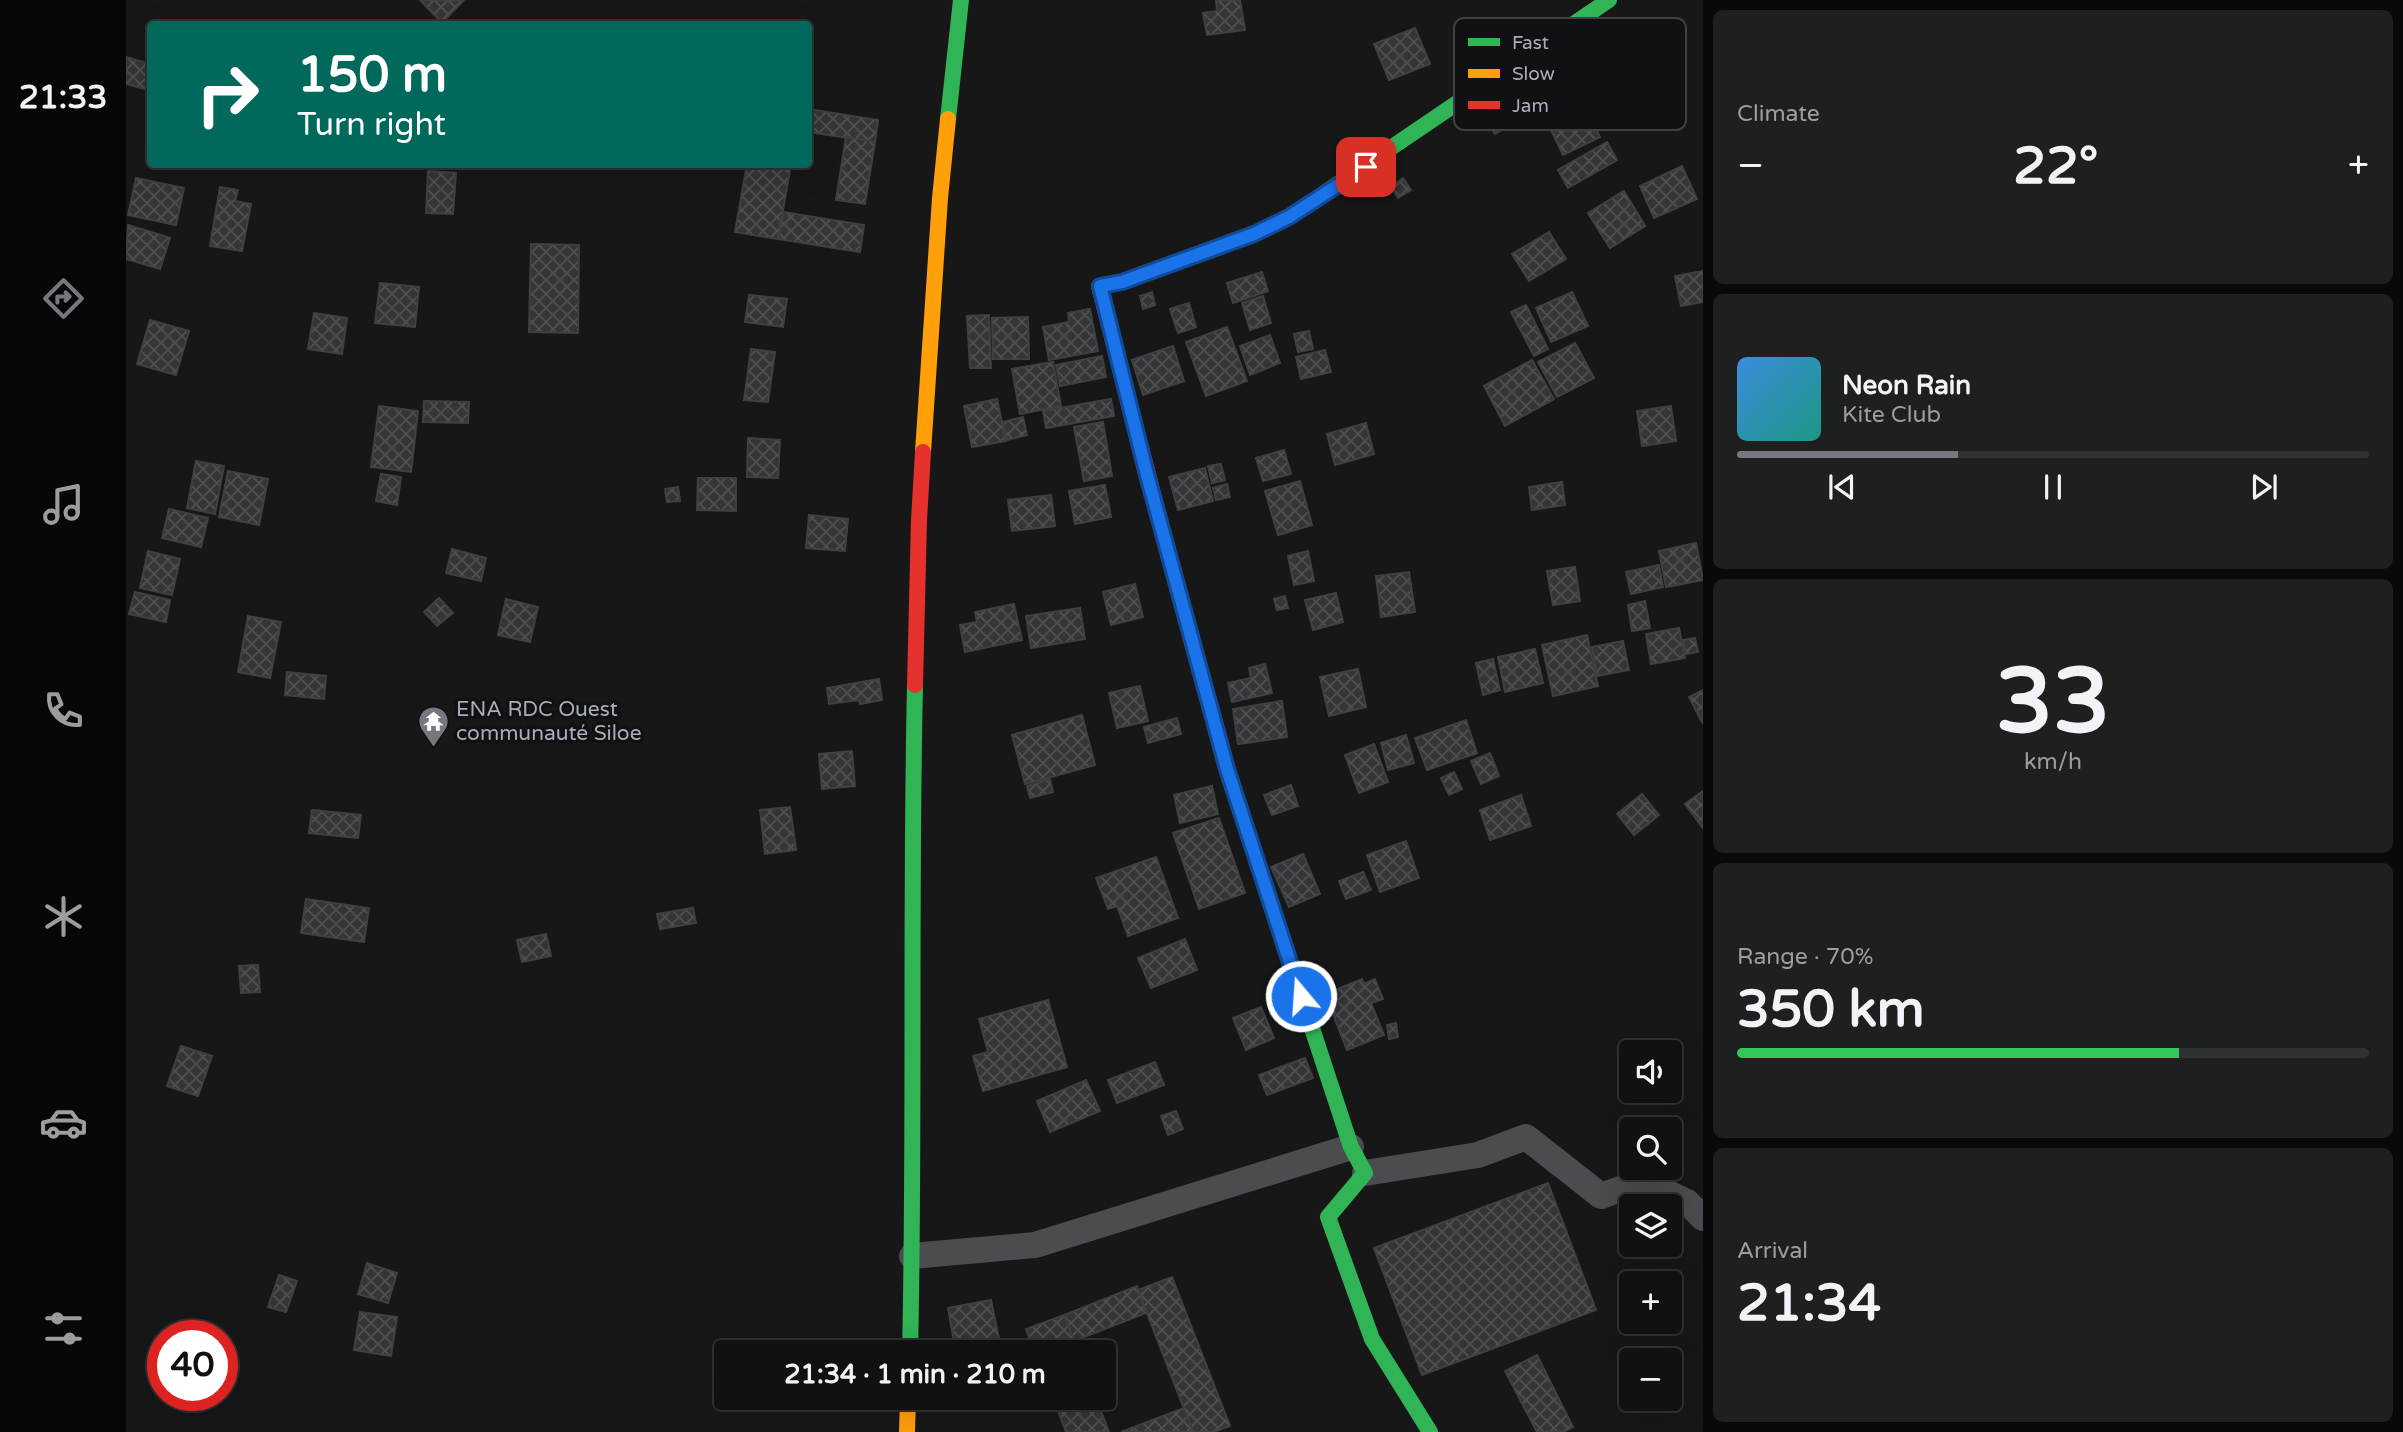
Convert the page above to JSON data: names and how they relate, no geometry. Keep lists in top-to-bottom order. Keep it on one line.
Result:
{"places":{"temple":["ENA RDC Ouest communauté Siloe"]},"legend":["Fast","Slow","Jam"],"page":{"tabs":"21:33","tile":["Climate",["33","km/h"],["Range · 70%","350 km"],["Arrival","21:34"]],"turn":["150 m","Turn right"],"heat":["−","22°","+"],"song":["Neon Rain","Kite Club"],"map_buttons":["+","−"],"limit":"40","trip":"21:34 · 1 min · 210 m"}}
